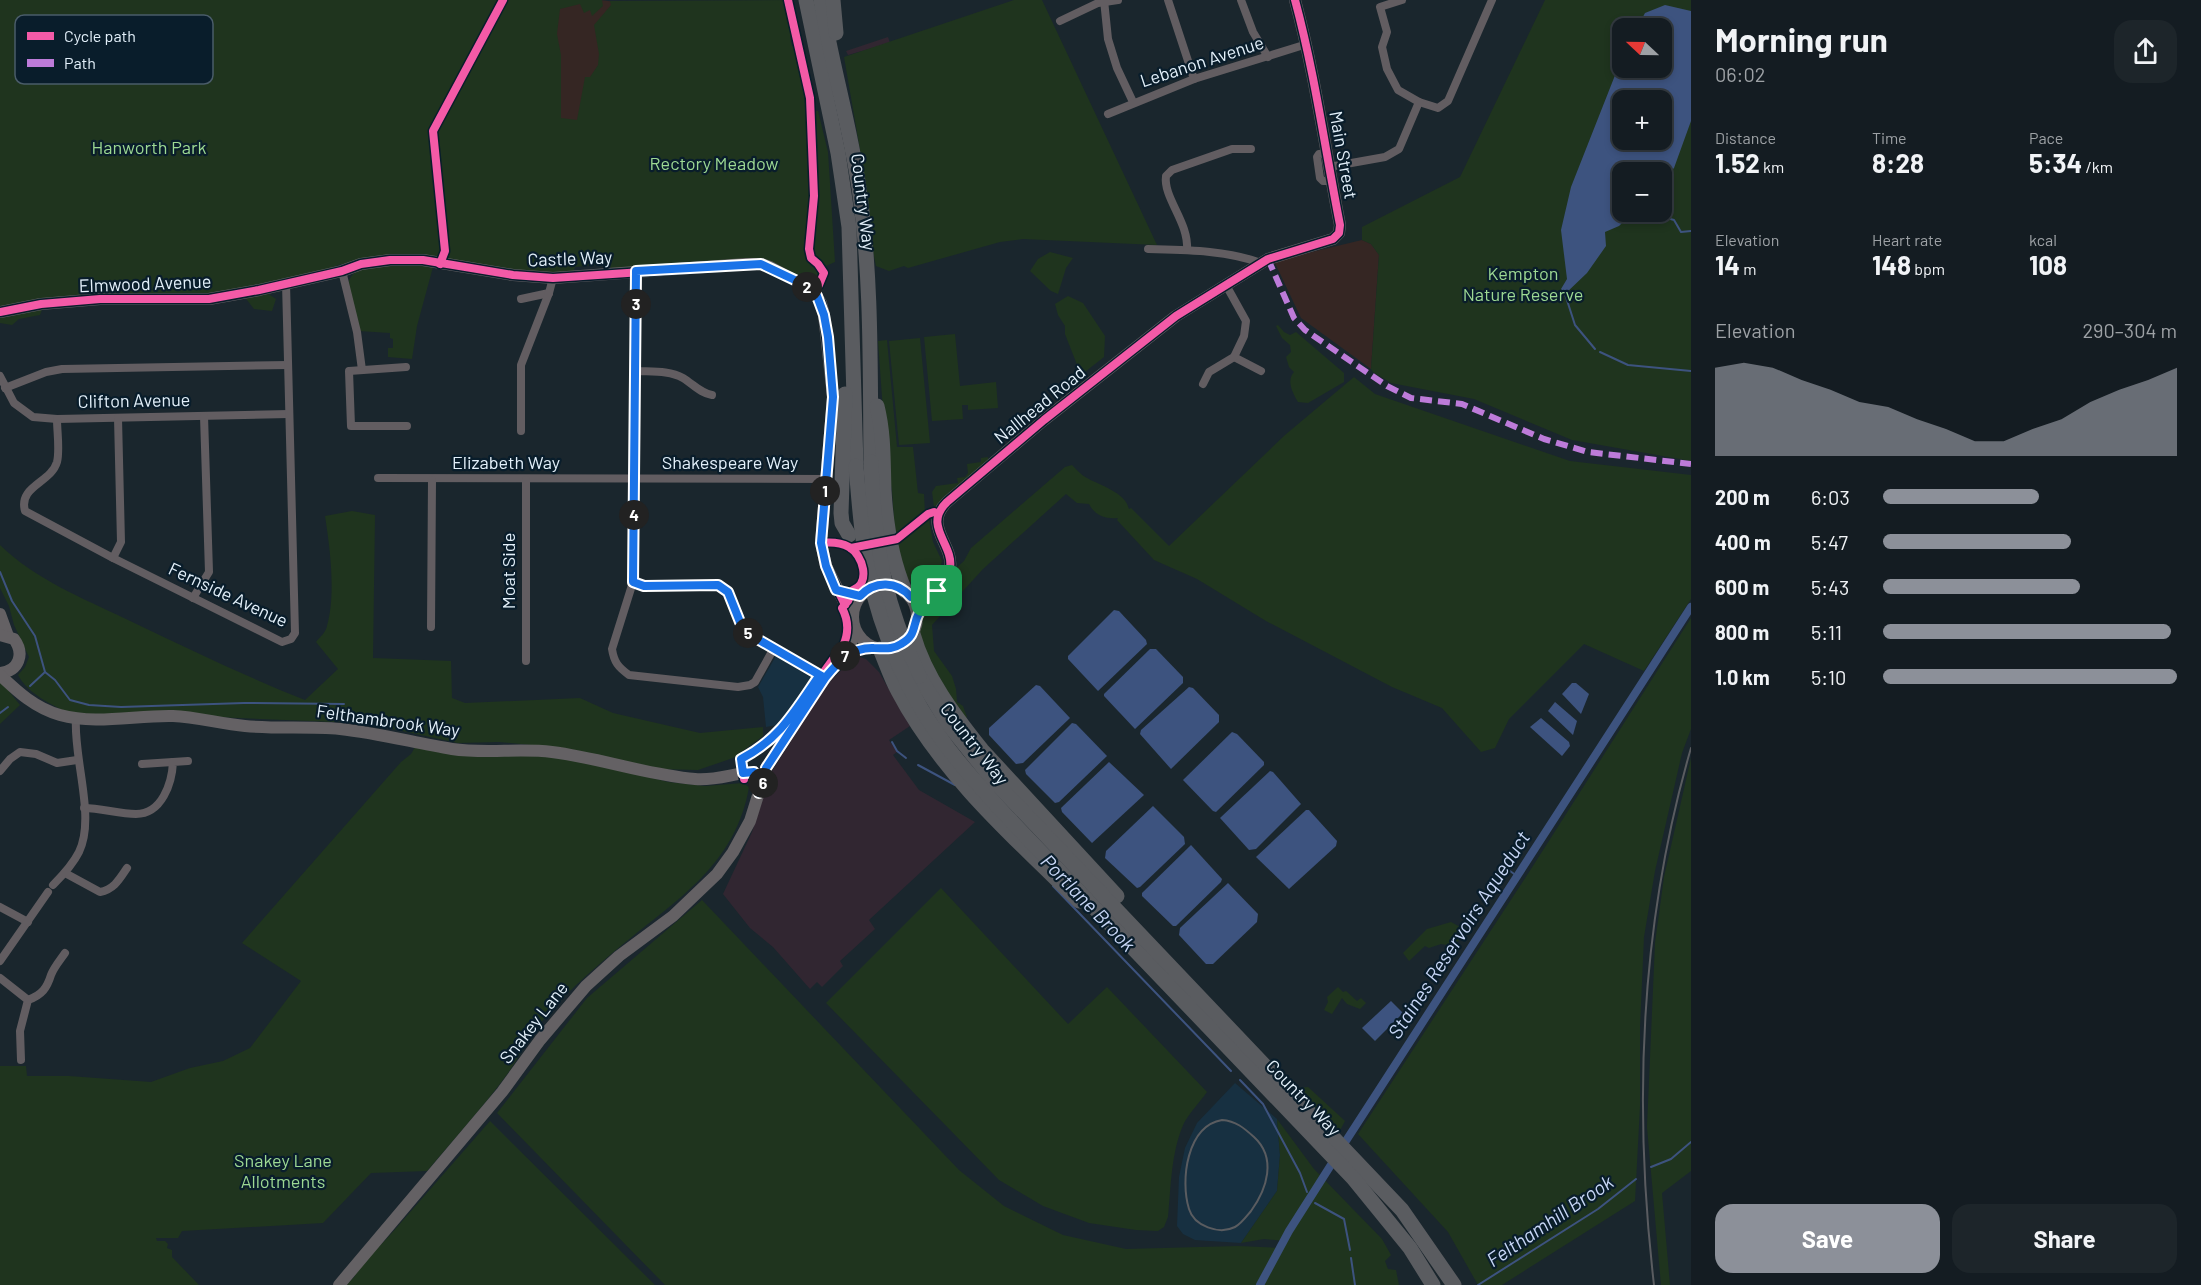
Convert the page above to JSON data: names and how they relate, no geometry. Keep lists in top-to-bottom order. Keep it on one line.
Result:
{"streets":{"highway":["Country Way"],"street":["Lebanon Avenue","Main Street","Castle Way","Elmwood Avenue","Clifton Avenue","Nallhead Road","Elizabeth Way","Shakespeare Way","Moat Side","Fernside Avenue","Felthambrook Way","Snakey Lane"]},"crossings":[["Lebanon Avenue","Main Street"],["Main Street","Nallhead Road"],["Castle Way","Elmwood Avenue"],["Castle Way","Shakespeare Way"],["Elmwood Avenue","Fernside Avenue"],["Clifton Avenue","Fernside Avenue"],["Elizabeth Way","Shakespeare Way"],["Elizabeth Way","Moat Side"],["Felthambrook Way","Snakey Lane"]],"water":["Portlane Brook","Staines Reservoirs Aqueduct","Felthamhill Brook"],"parks":["Hanworth Park","Rectory Meadow","Kempton Nature Reserve","Snakey Lane Allotments"],"legend":["Cycle path","Path"],"north":"left","page":{"heading":["Morning run","06:02"],"map_buttons":["+","−"],"stats":[["Distance","1.52 km"],["Time","8:28"],["Pace","5:34 /km"],["Elevation","14 m"],["Heart rate","148 bpm"],["kcal","108"]],"pins":["2","3","1","4","5","7","6"],"chart":["Elevation","290–304 m"],"list":[{"name":"200 m","note":"6:03"},{"name":"400 m","note":"5:47"},{"name":"600 m","note":"5:43"},{"name":"800 m","note":"5:11"},{"name":"1.0 km","note":"5:10"}],"buttons":["Save","Share"]}}
